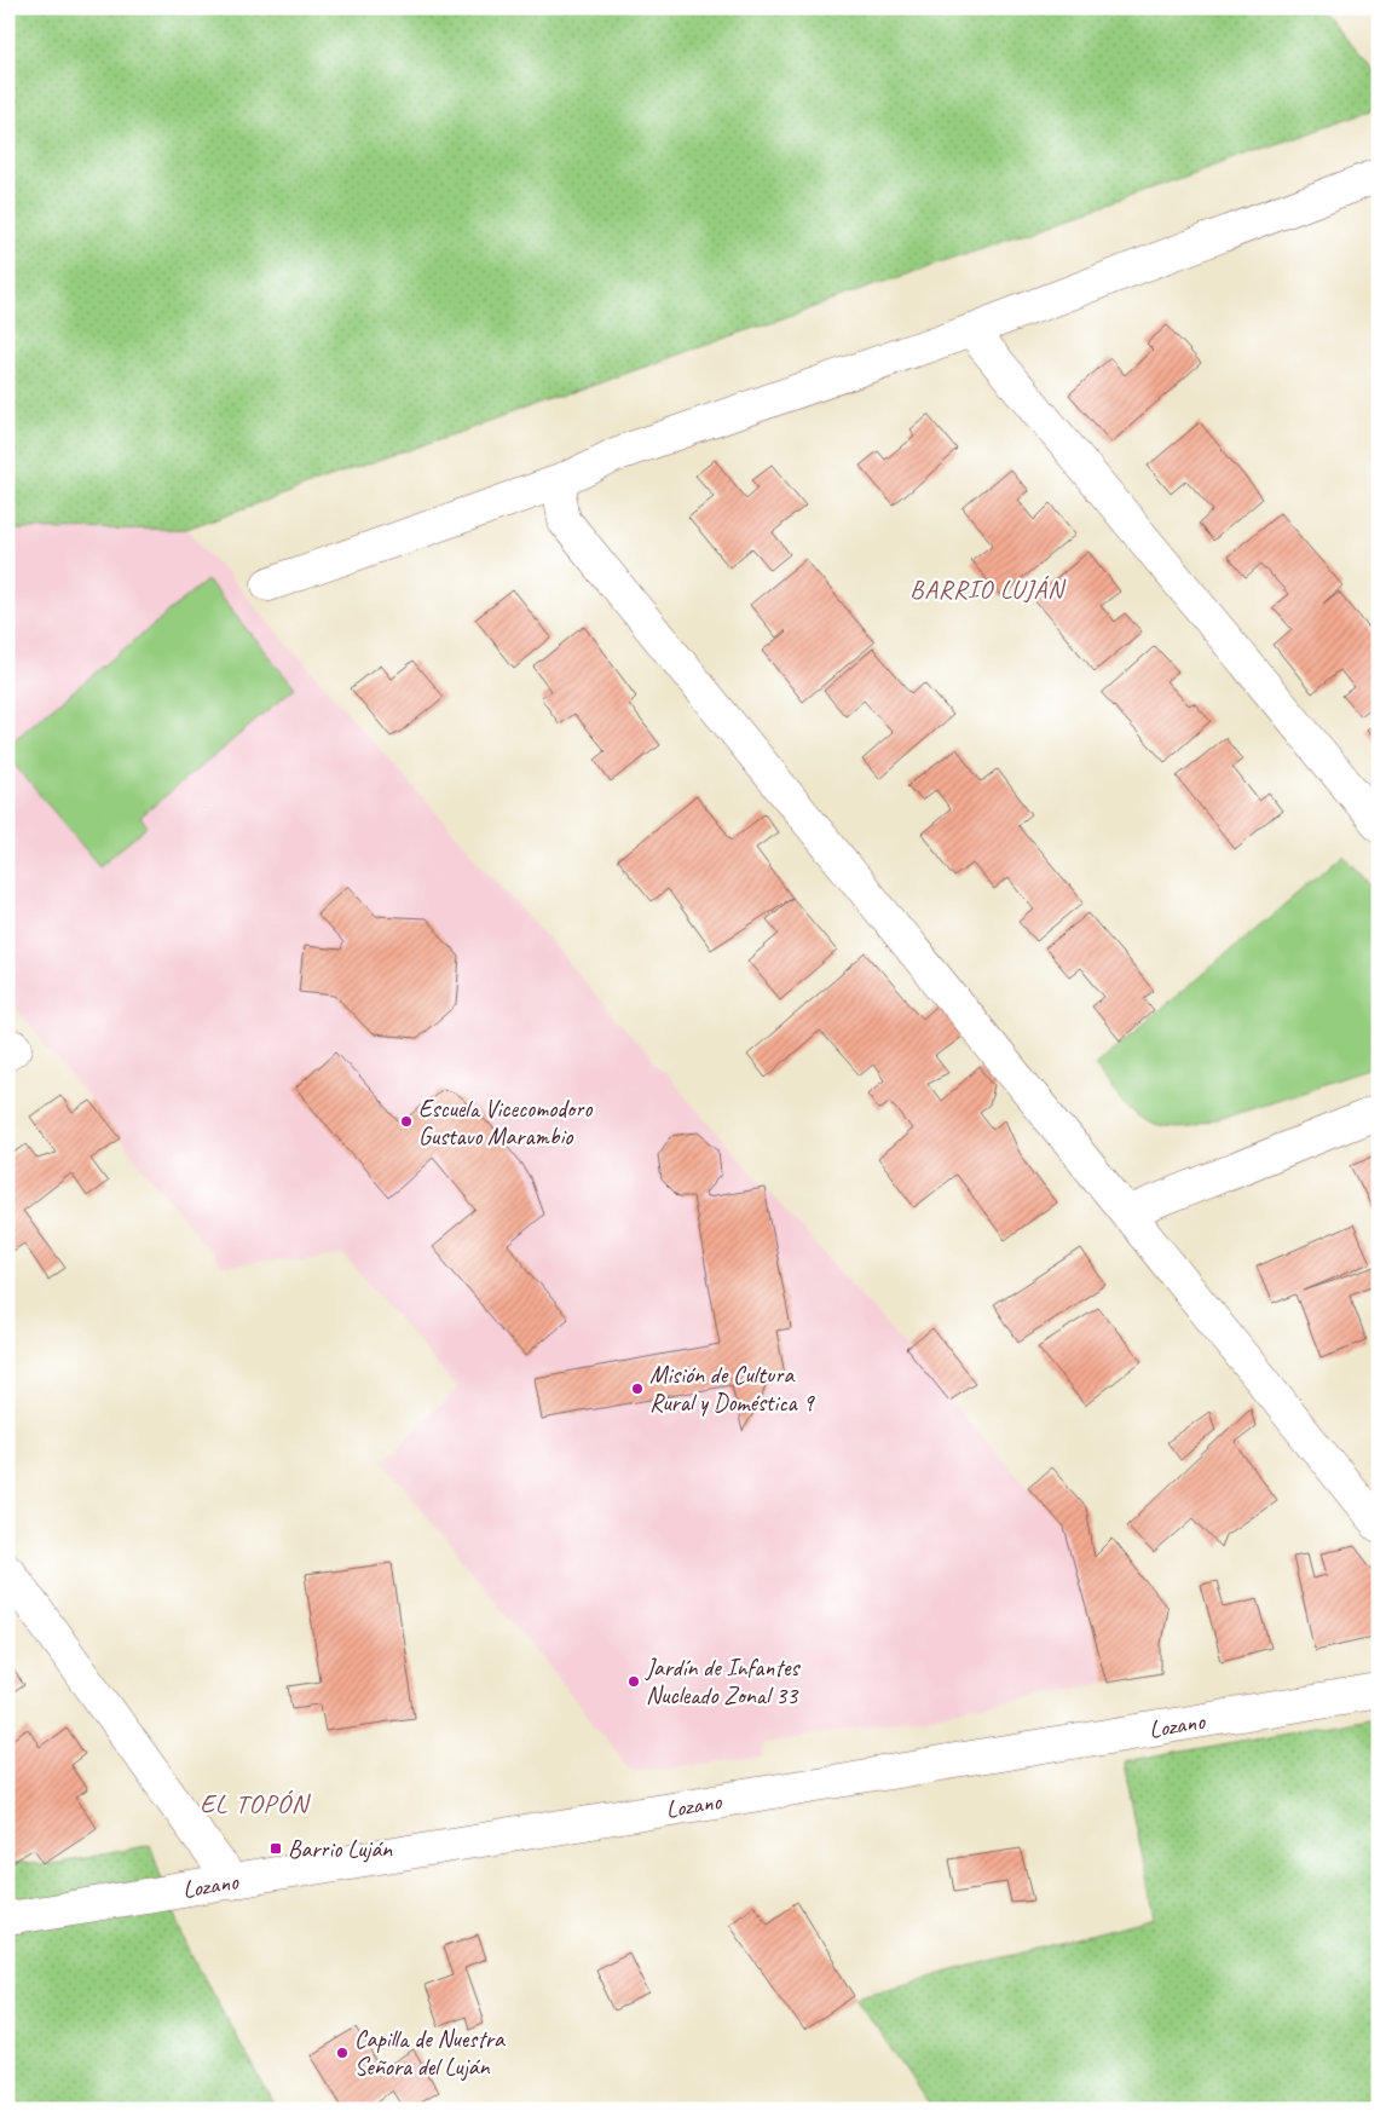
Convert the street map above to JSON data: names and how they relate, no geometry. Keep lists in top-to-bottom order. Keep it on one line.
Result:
{"streets":{"street":["Lozano"]},"districts":["BARRIO LUJÁN","EL TOPÓN"],"places":{"other":["Escuela Vicecomodoro Gustavo Marambio","Misión de Cultura Rural y Doméstica 9","Jardín de Infantes Nucleado Zonal 33","Capilla de Nuestra Señora del Luján"],"transit":["Barrio Luján"]}}
